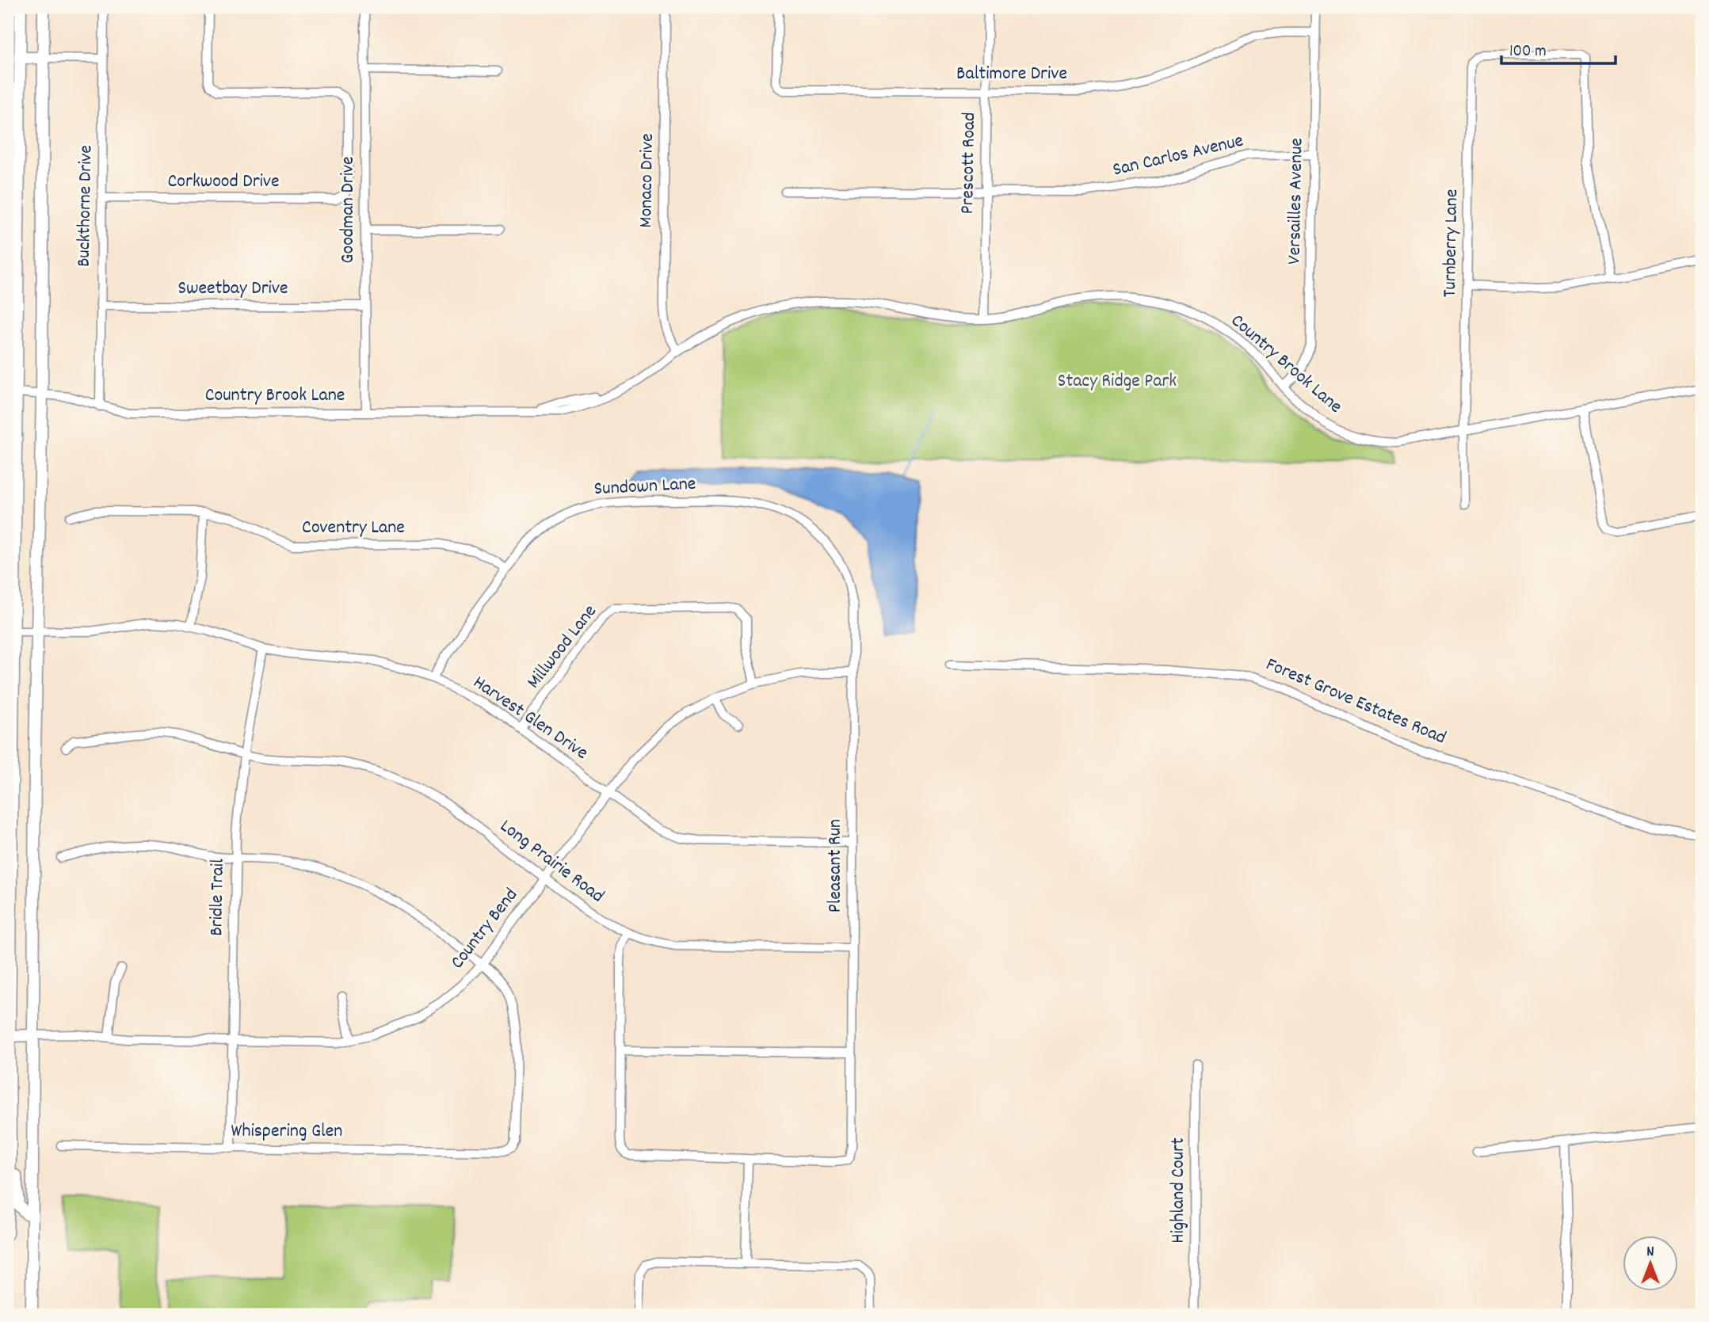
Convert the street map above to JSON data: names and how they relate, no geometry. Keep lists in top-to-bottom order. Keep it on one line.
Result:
{"streets":{"street":["Baltimore Drive","San Carlos Avenue","Prescott Road","Monaco Drive","Corkwood Drive","Versailles Avenue","Buckthorne Drive","Goodman Drive","Turnberry Lane","Sweetbay Drive","Country Brook Lane","Sundown Lane","Coventry Lane","Millwood Lane","Forest Grove Estates Road","Harvest Glen Drive","Long Prairie Road","Pleasant Run","Bridle Trail","Country Bend","Whispering Glen","Highland Court"]},"crossings":[["Baltimore Drive","Prescott Road"],["Baltimore Drive","Versailles Avenue"],["San Carlos Avenue","Prescott Road"],["San Carlos Avenue","Versailles Avenue"],["Prescott Road","Country Brook Lane"],["Monaco Drive","Country Brook Lane"],["Corkwood Drive","Buckthorne Drive"],["Versailles Avenue","Country Brook Lane"],["Buckthorne Drive","Sweetbay Drive"],["Buckthorne Drive","Country Brook Lane"],["Goodman Drive","Sweetbay Drive"],["Goodman Drive","Country Brook Lane"],["Turnberry Lane","Country Brook Lane"],["Sundown Lane","Coventry Lane"],["Sundown Lane","Harvest Glen Drive"],["Sundown Lane","Pleasant Run"],["Millwood Lane","Harvest Glen Drive"],["Millwood Lane","Country Bend"],["Harvest Glen Drive","Pleasant Run"],["Harvest Glen Drive","Bridle Trail"],["Harvest Glen Drive","Country Bend"],["Long Prairie Road","Pleasant Run"],["Long Prairie Road","Bridle Trail"],["Long Prairie Road","Country Bend"],["Pleasant Run","Country Bend"],["Bridle Trail","Country Bend"],["Bridle Trail","Whispering Glen"],["Country Bend","Whispering Glen"]],"parks":["Stacy Ridge Park"],"scale_bar":"100 m","north":"top"}
